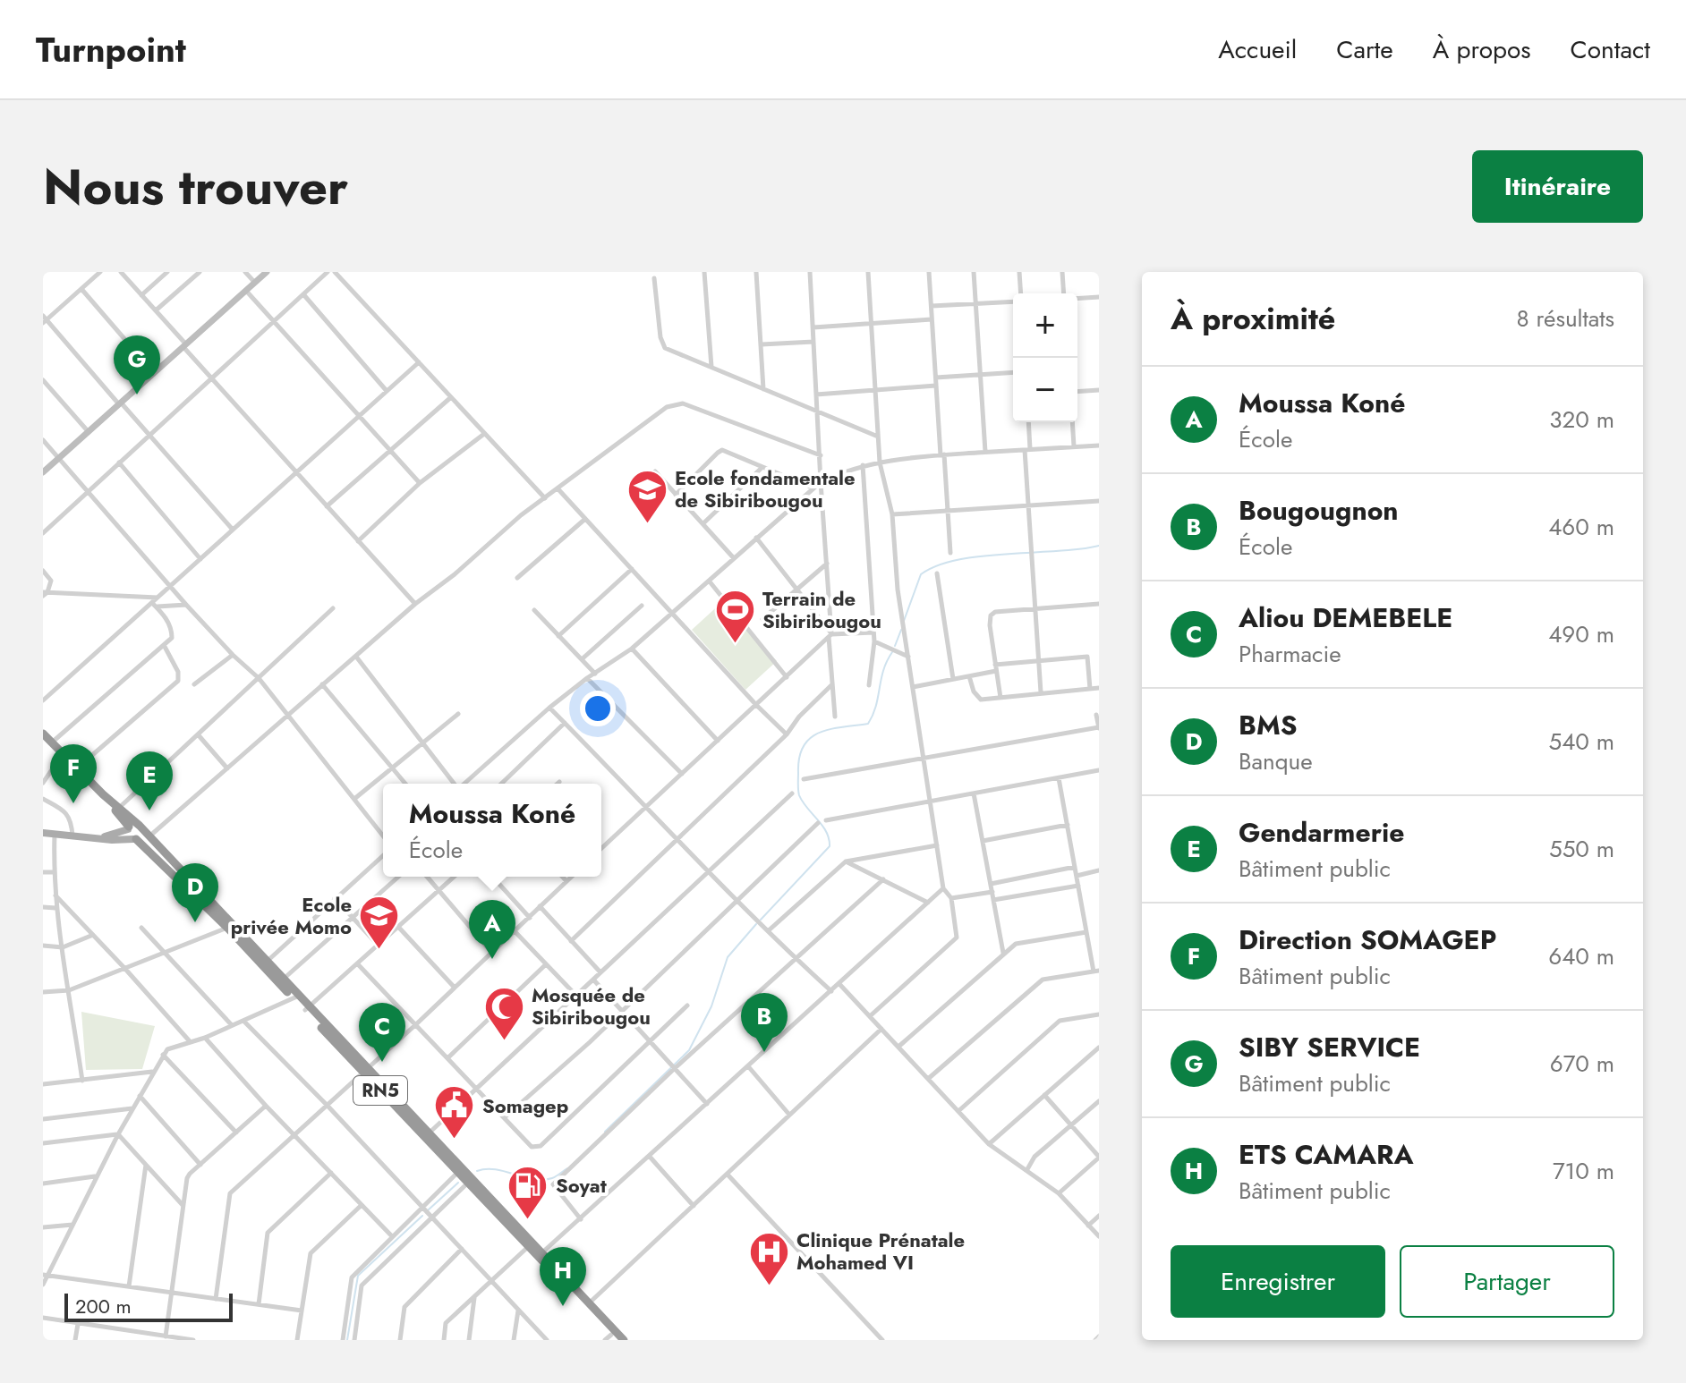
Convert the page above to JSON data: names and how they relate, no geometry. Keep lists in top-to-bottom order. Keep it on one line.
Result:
{"streets":{"highway":["RN5"]},"places":{"school or university":["Ecole fondamentale de Sibiribougou","Ecole privée Momo"],"sports":["Terrain de Sibiribougou"],"mosque":["Mosquée de Sibiribougou"],"public building":["Somagep"],"fuel station":["Soyat"],"hospital":["Clinique Prénatale Mohamed VI"]},"scale_bar":"200 m","page":{"header":"Turnpoint","nav":["Accueil","Carte","À propos","Contact"],"title":"Nous trouver","buttons":["Itinéraire",["Enregistrer","Partager"]],"heading":["À proximité","8 résultats"],"map_buttons":["+","−"],"pins":["G","F","E","D","A","B","C","H"],"list":[{"mark":"A","name":"Moussa Koné","note":"École","value":"320 m"},{"mark":"B","name":"Bougougnon","note":"École","value":"460 m"},{"mark":"C","name":"Aliou DEMEBELE","note":"Pharmacie","value":"490 m"},{"mark":"D","name":"BMS","note":"Banque","value":"540 m"},{"mark":"E","name":"Gendarmerie","note":"Bâtiment public","value":"550 m"},{"mark":"F","name":"Direction SOMAGEP","note":"Bâtiment public","value":"640 m"},{"mark":"G","name":"SIBY SERVICE","note":"Bâtiment public","value":"670 m"},{"mark":"H","name":"ETS CAMARA","note":"Bâtiment public","value":"710 m"}],"popup":["Moussa Koné","École"],"scale":"200 m"}}
